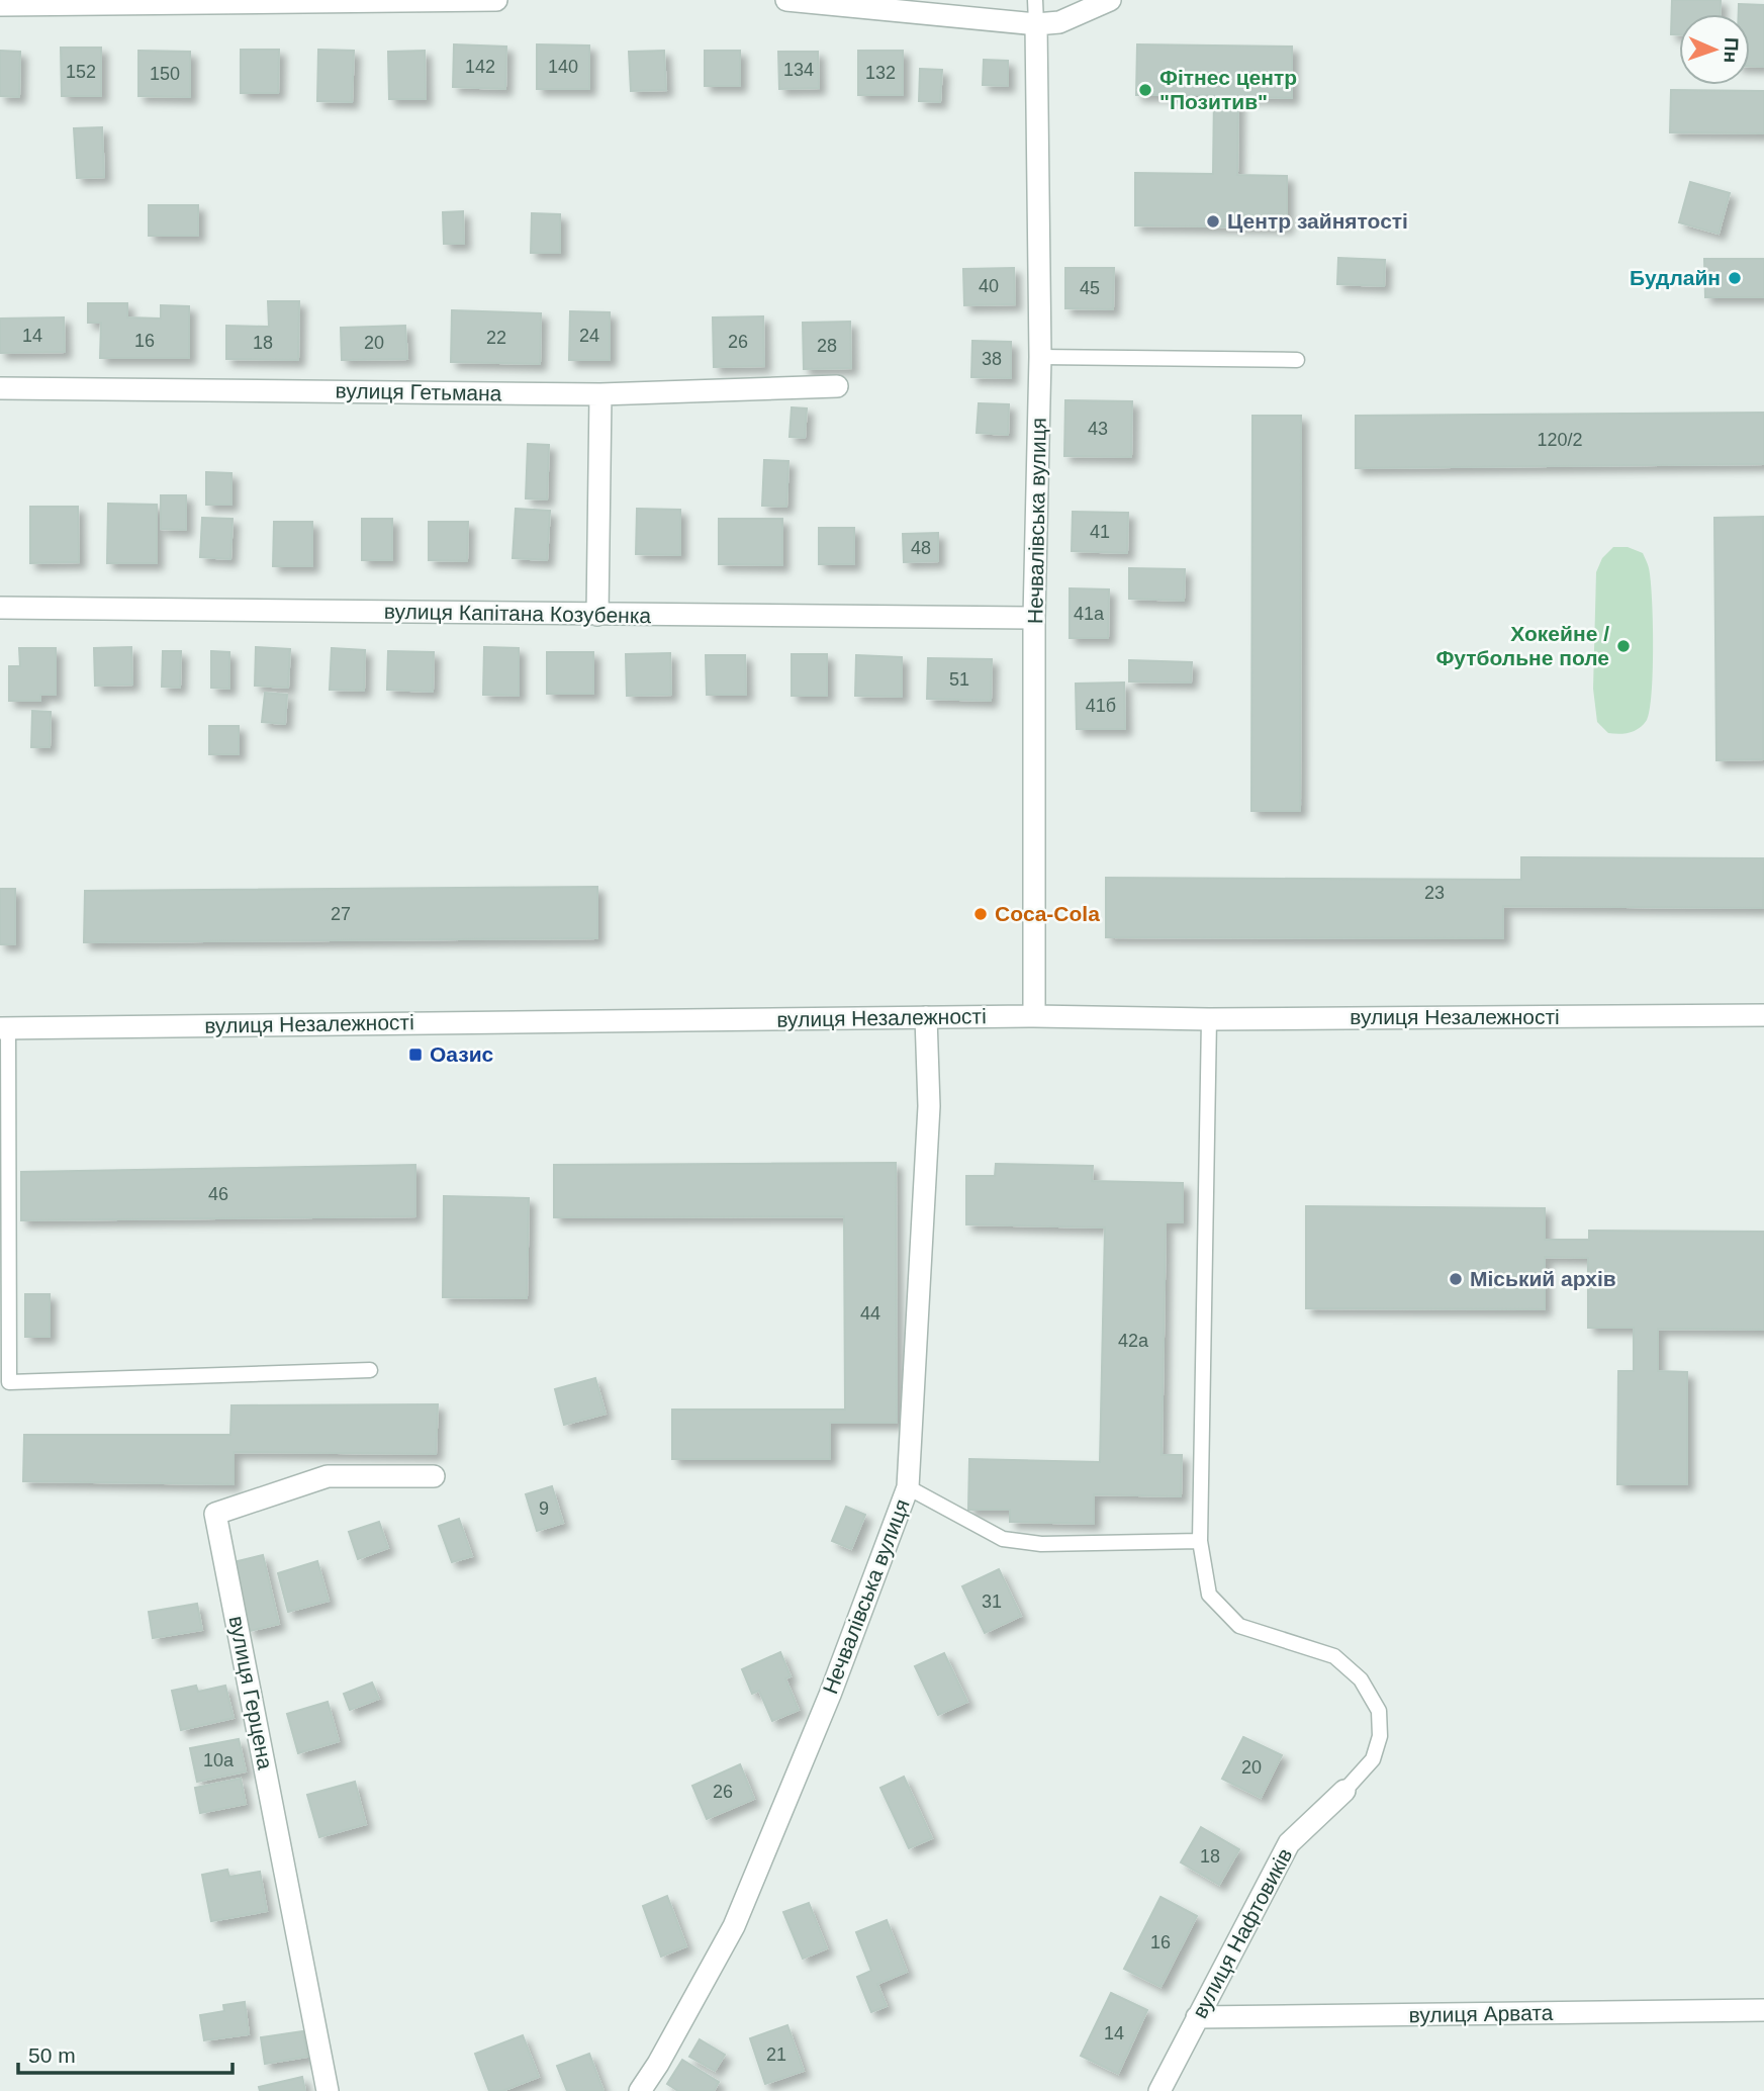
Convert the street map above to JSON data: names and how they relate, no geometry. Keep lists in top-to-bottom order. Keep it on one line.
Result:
{"streets":{"street":["вулиця Гетьмана","Нечвалівська вулиця","вулиця Капітана Козубенка","вулиця Незалежності","вулиця Герцена","вулиця Нафтовиків","вулиця Арвата"]},"crossings":[["Нечвалівська вулиця","вулиця Капітана Козубенка"],["Нечвалівська вулиця","вулиця Незалежності"],["вулиця Нафтовиків","вулиця Арвата"]],"places":{"other":["Фітнес центр \"Позитив\"","Центр зайнятості","Будлайн","Хокейне / Футбольне поле","Coca-Cola","Міський архів"],"transit":["Оазис"]},"house_numbers":["142","140","134","152","132","150","40","45","14","24","22","16","26","18","20","28","38","43","120/2","41","48","41а","51","41б","23","27","46","44","42а","9","31","10а","20","26","18","16","14","21"],"scale_bar":"50 m","north":"right"}
